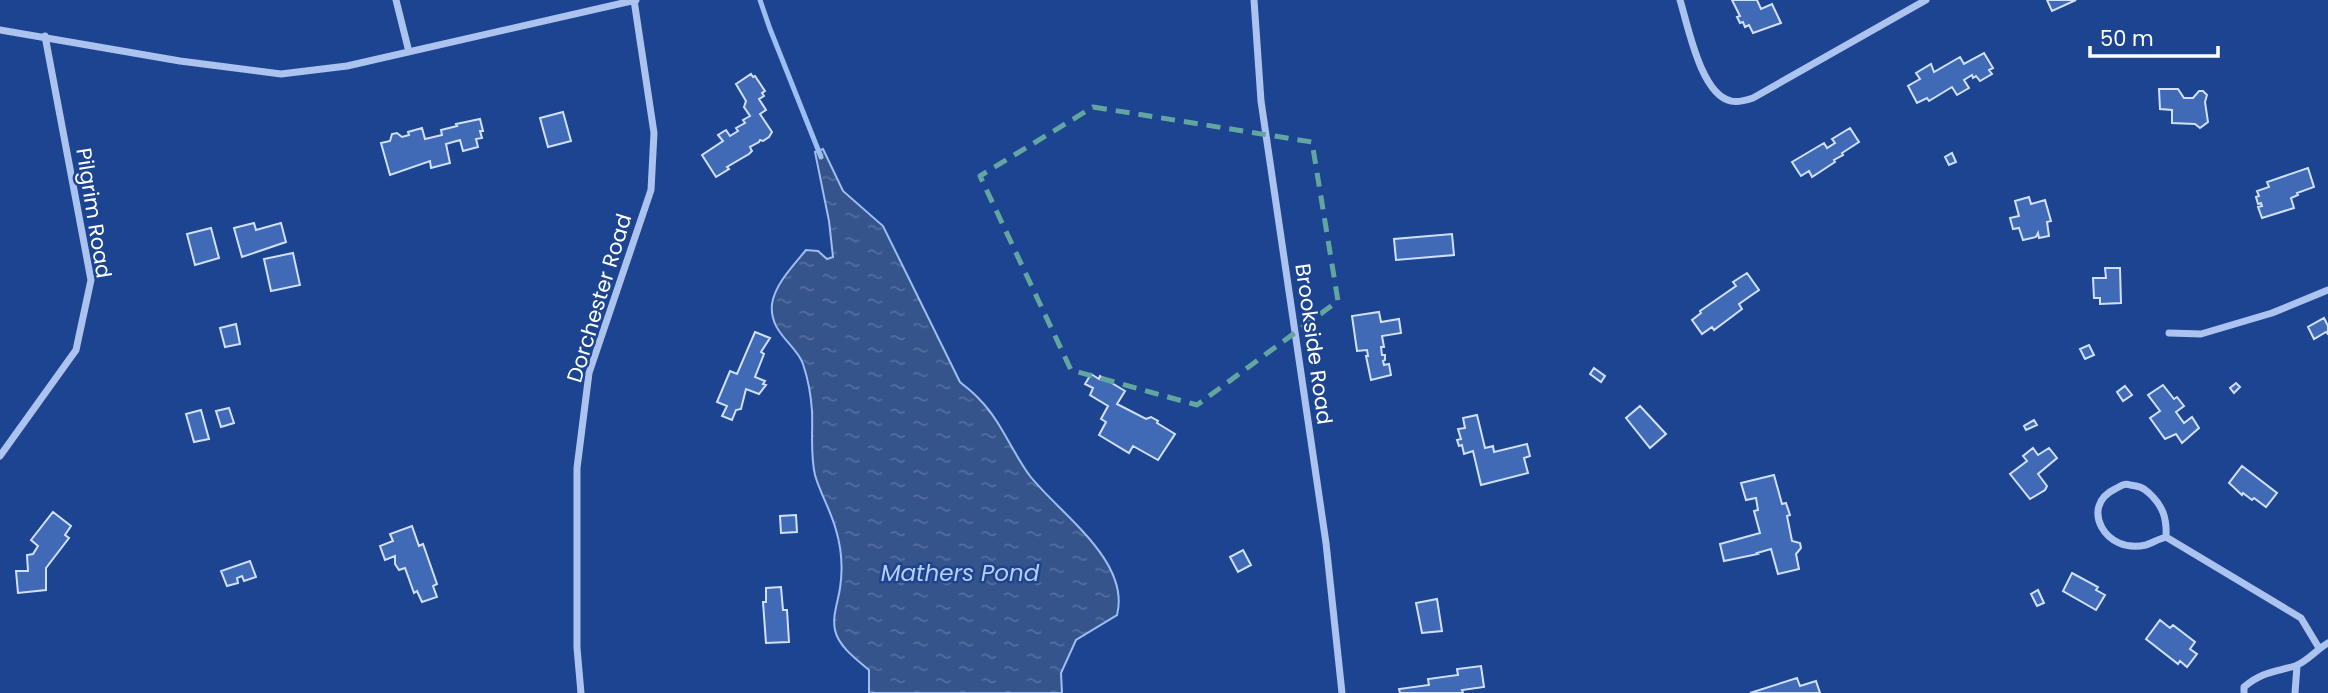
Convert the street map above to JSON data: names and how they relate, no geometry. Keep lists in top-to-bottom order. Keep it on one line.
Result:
{"streets":{"street":["Pilgrim Road","Dorchester Road","Brookside Road"]},"water":["Mathers Pond"],"scale_bar":"50 m"}
